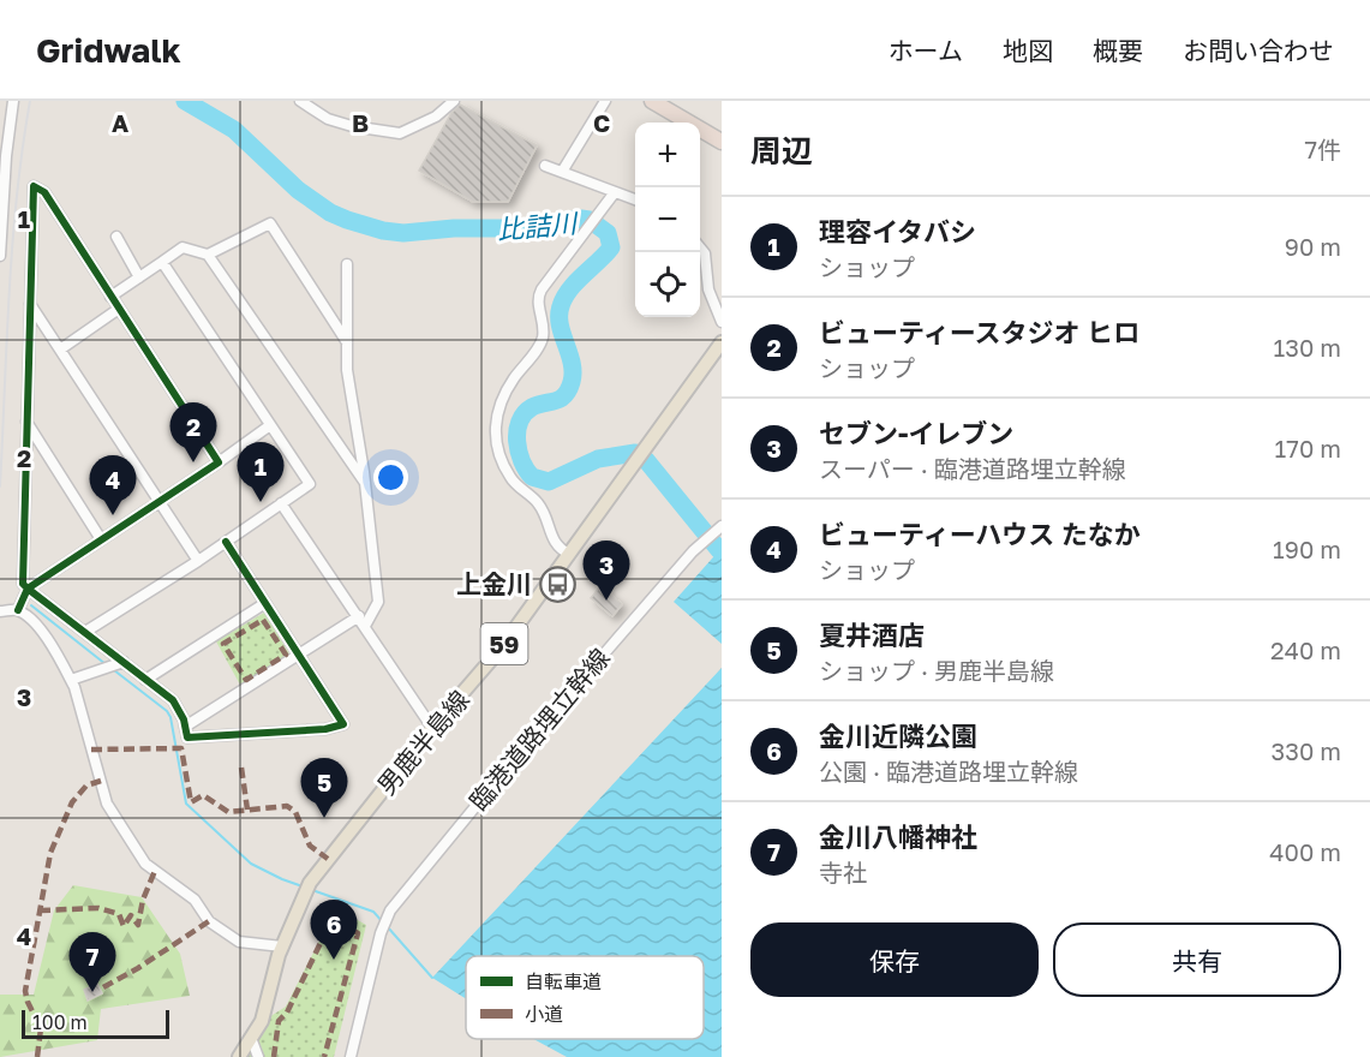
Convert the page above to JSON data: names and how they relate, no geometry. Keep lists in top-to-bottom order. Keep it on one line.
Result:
{"streets":{"main road":["59","男鹿半島線"],"street":["臨港道路埋立幹線"]},"water":["比詰川"],"places":{"bus stop":["上金川"]},"legend":["自転車道","小道"],"scale_bar":"100 m","page":{"header":"Gridwalk","nav":["ホーム","地図","概要","お問い合わせ"],"heading":["周辺","7件"],"map_buttons":["+","−"],"list":[{"mark":"1","name":"理容イタバシ","note":"ショップ","value":"90 m"},{"mark":"2","name":"ビューティースタジオ ヒロ","note":"ショップ","value":"130 m"},{"mark":"3","name":"セブン-イレブン","note":"スーパー · 臨港道路埋立幹線","value":"170 m"},{"mark":"4","name":"ビューティーハウス たなか","note":"ショップ","value":"190 m"},{"mark":"5","name":"夏井酒店","note":"ショップ · 男鹿半島線","value":"240 m"},{"mark":"6","name":"金川近隣公園","note":"公園 · 臨港道路埋立幹線","value":"330 m"},{"mark":"7","name":"金川八幡神社","note":"寺社","value":"400 m"}],"pins":["2","1","4","3","5","6","7"],"buttons":["保存","共有"],"scale":"100 m"},"grid":{"columns":["A","B","C"],"rows":["1","2","3","4"]}}
